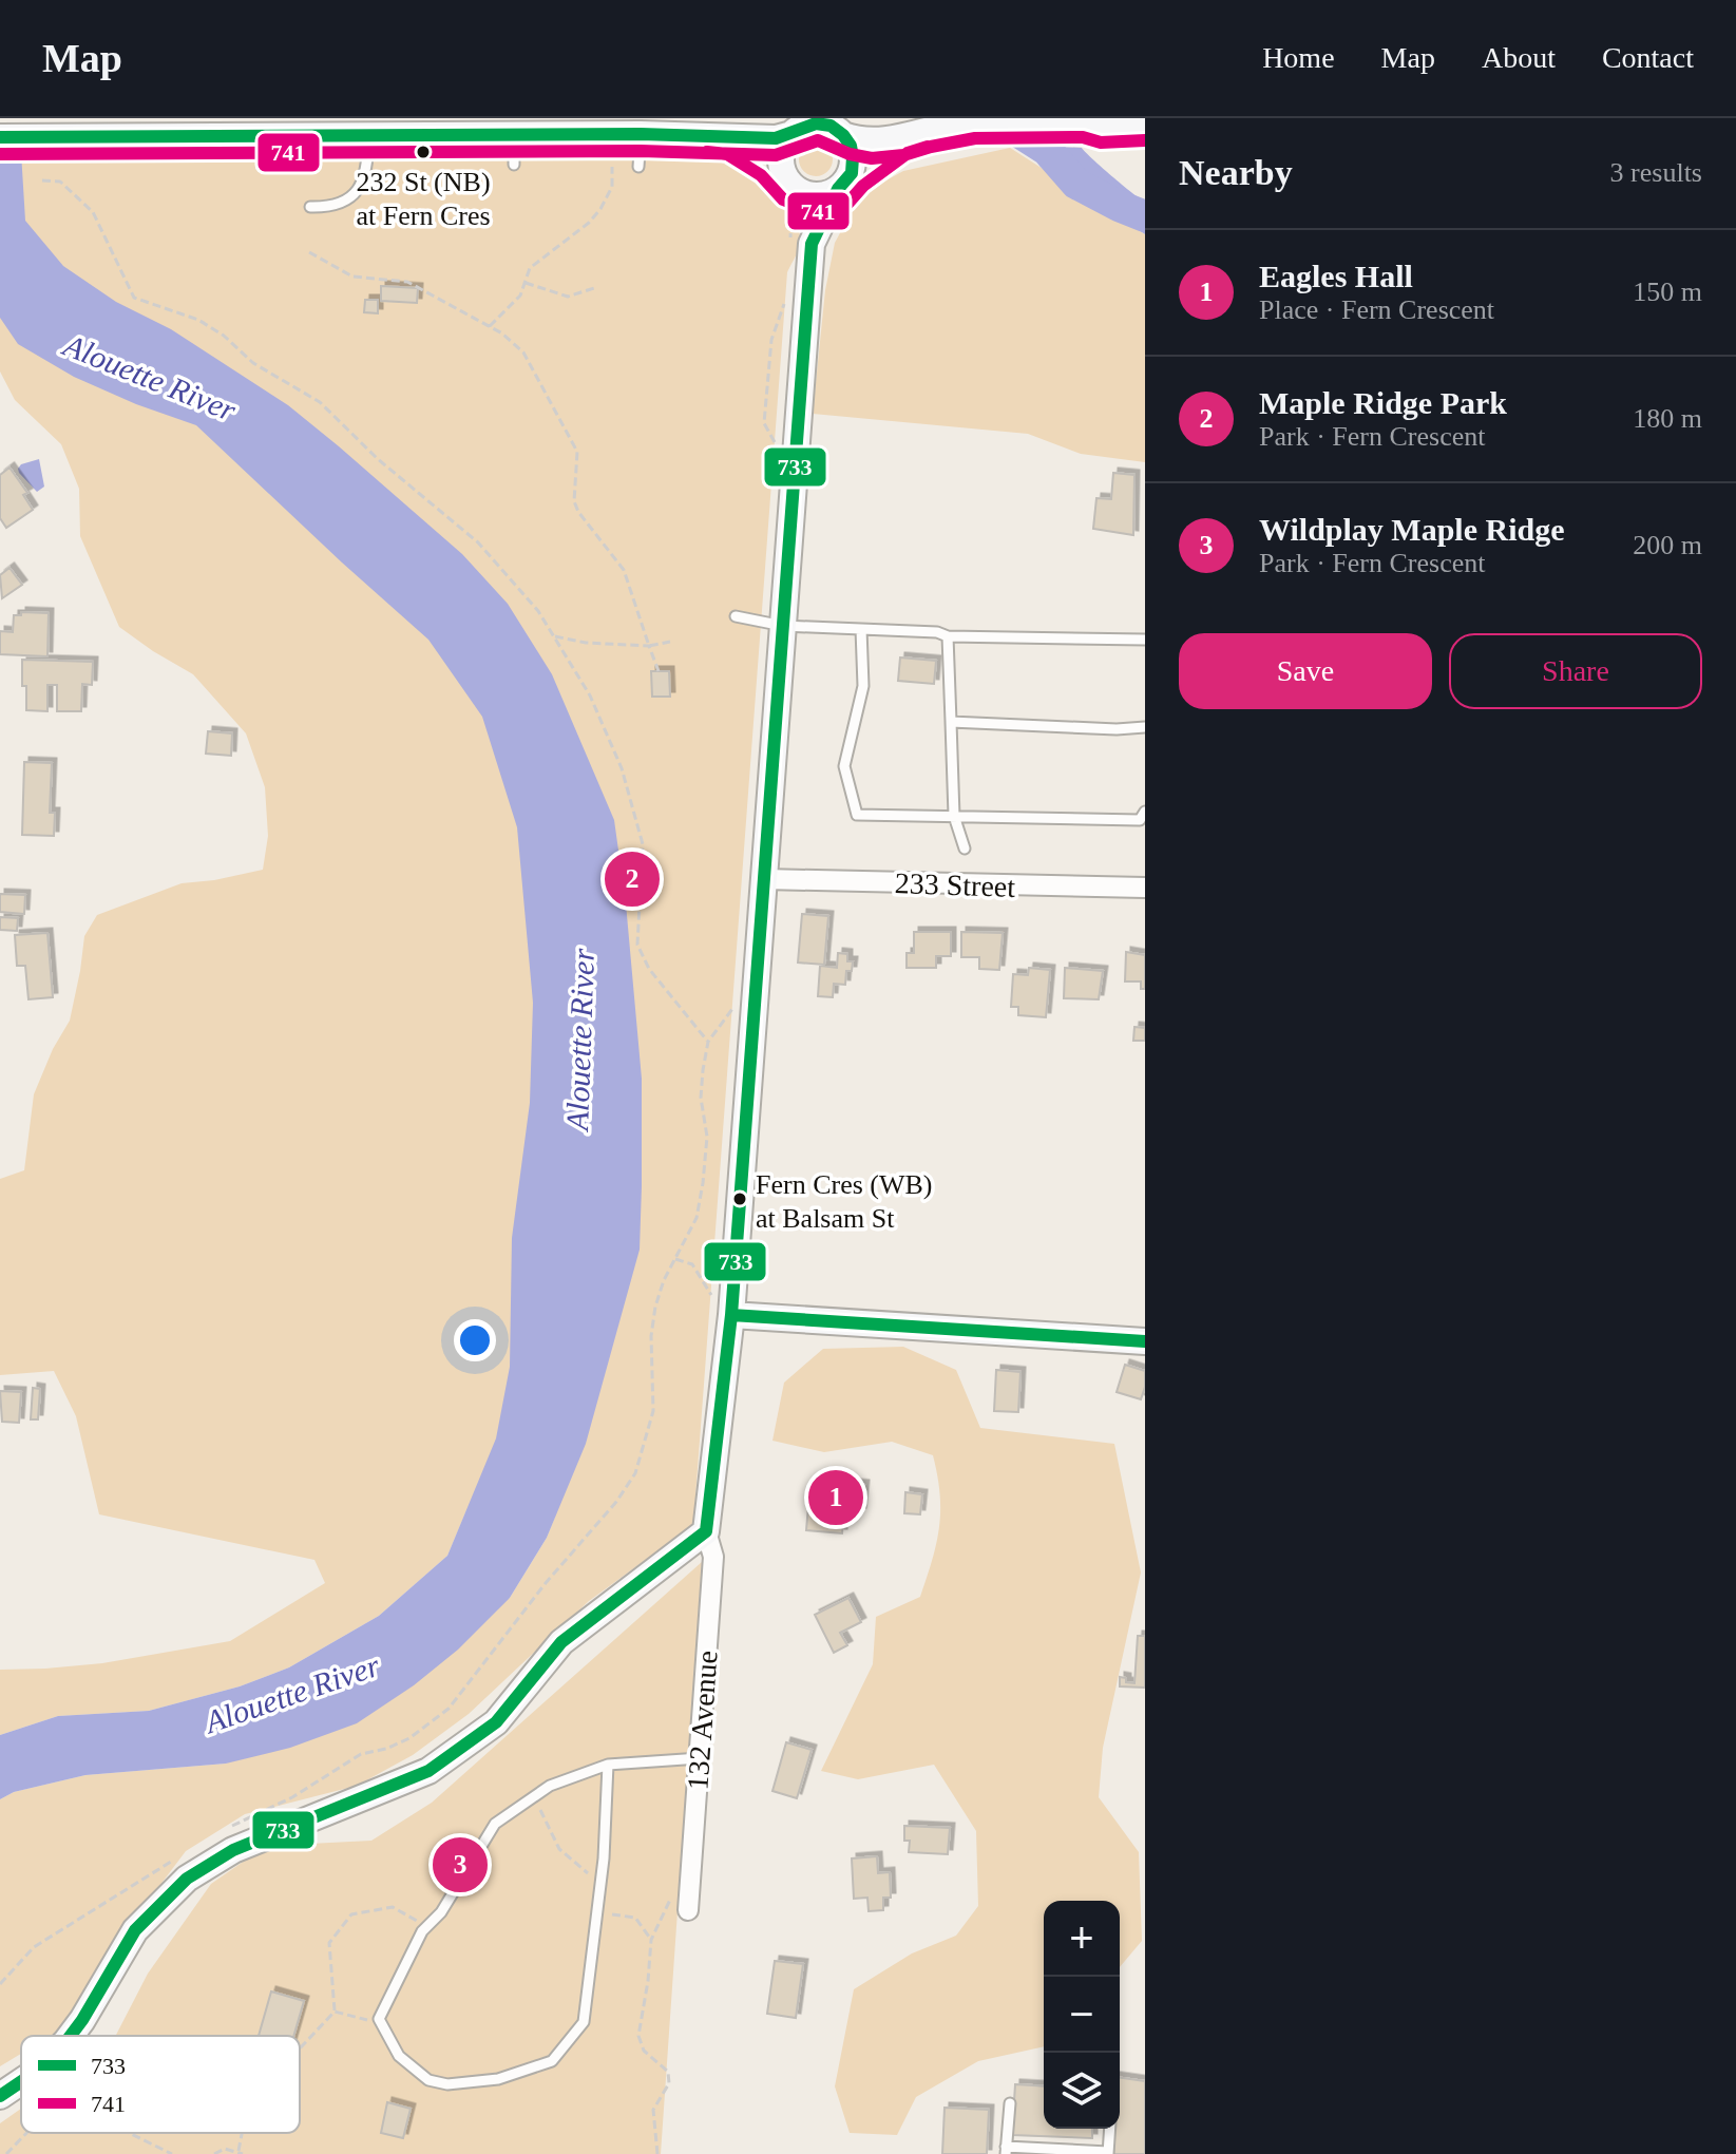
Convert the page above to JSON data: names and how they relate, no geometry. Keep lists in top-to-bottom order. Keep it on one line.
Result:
{"streets":{"street":["233 Street","132 Avenue"]},"water":["Alouette River"],"places":["232 St (NB) at Fern Cres","Fern Cres (WB) at Balsam St"],"lines":["transit line 733","transit line 741"],"legend":["733","741"],"page":{"header":"Map","nav":["Home","Map","About","Contact"],"heading":["Nearby","3 results"],"list":[{"mark":"1","name":"Eagles Hall","note":"Place · Fern Crescent","value":"150 m"},{"mark":"2","name":"Maple Ridge Park","note":"Park · Fern Crescent","value":"180 m"},{"mark":"3","name":"Wildplay Maple Ridge","note":"Park · Fern Crescent","value":"200 m"}],"buttons":["Save","Share"],"pins":["2","1","3"],"map_buttons":["+","−"]}}
